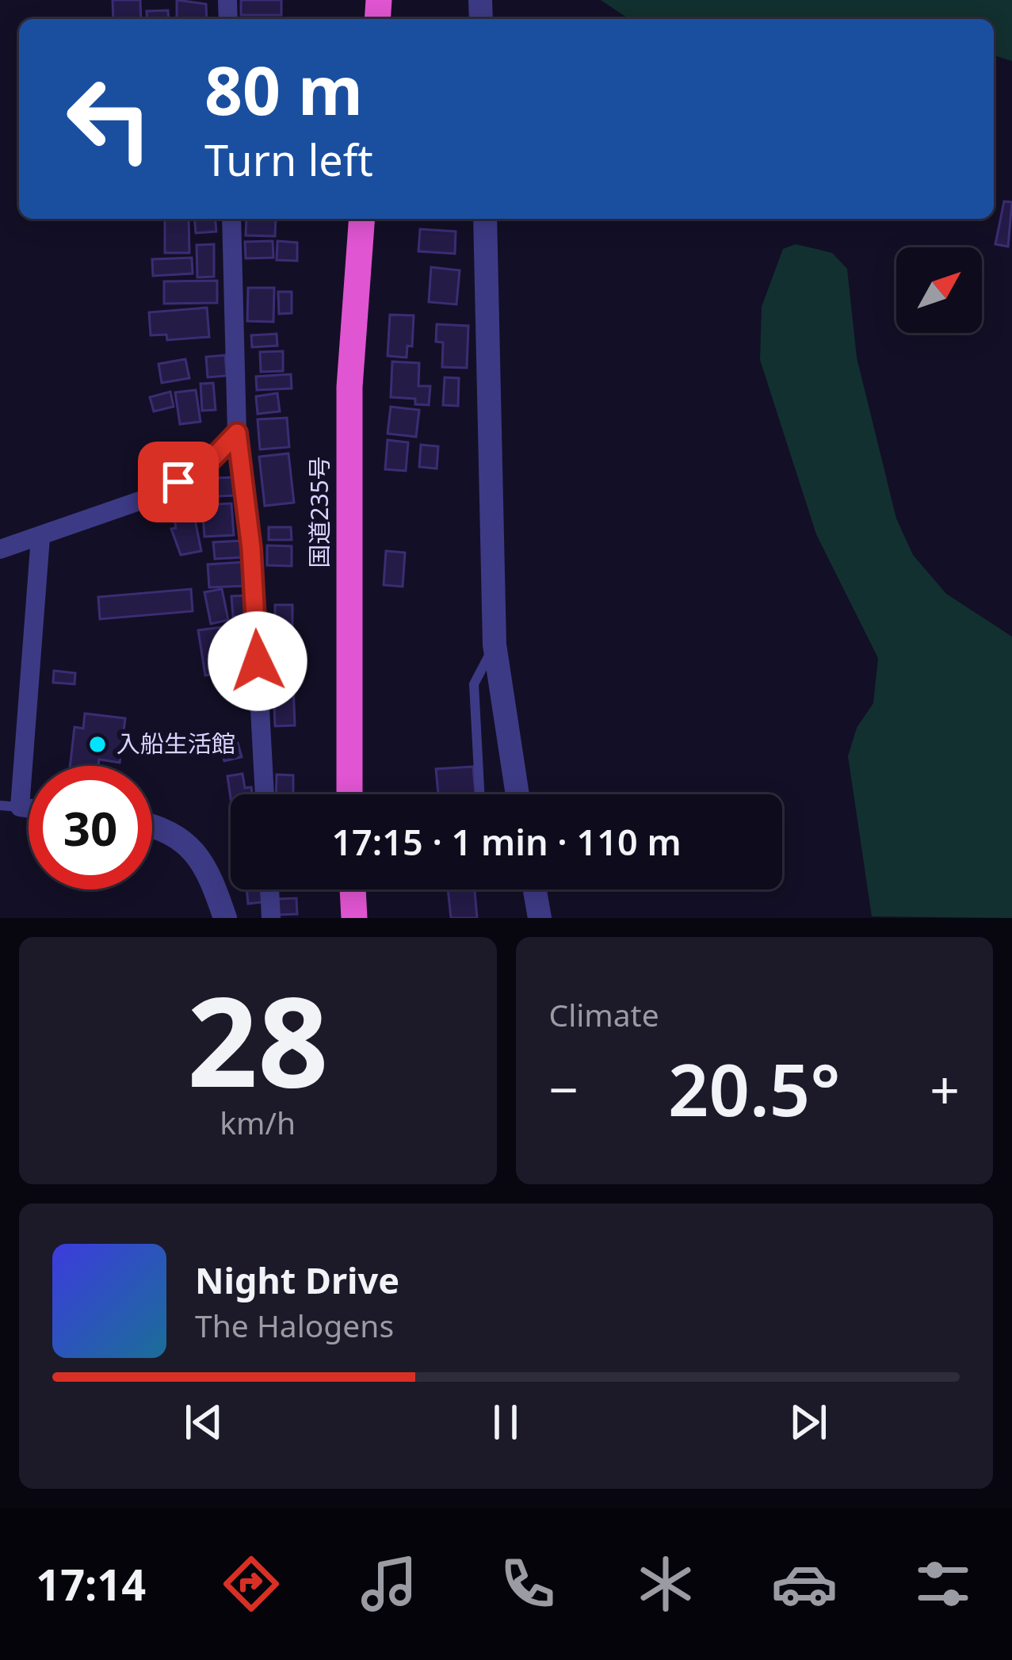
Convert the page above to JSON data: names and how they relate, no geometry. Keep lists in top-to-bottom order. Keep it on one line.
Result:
{"streets":{"highway":["国道235号"]},"places":["入船生活館"],"north":"top right","page":{"turn":["80 m","Turn left"],"limit":"30","trip":"17:15 · 1 min · 110 m","tile":[["28","km/h"],"Climate"],"heat":["−","20.5°","+"],"song":["Night Drive","The Halogens"],"tabs":"17:14"}}
